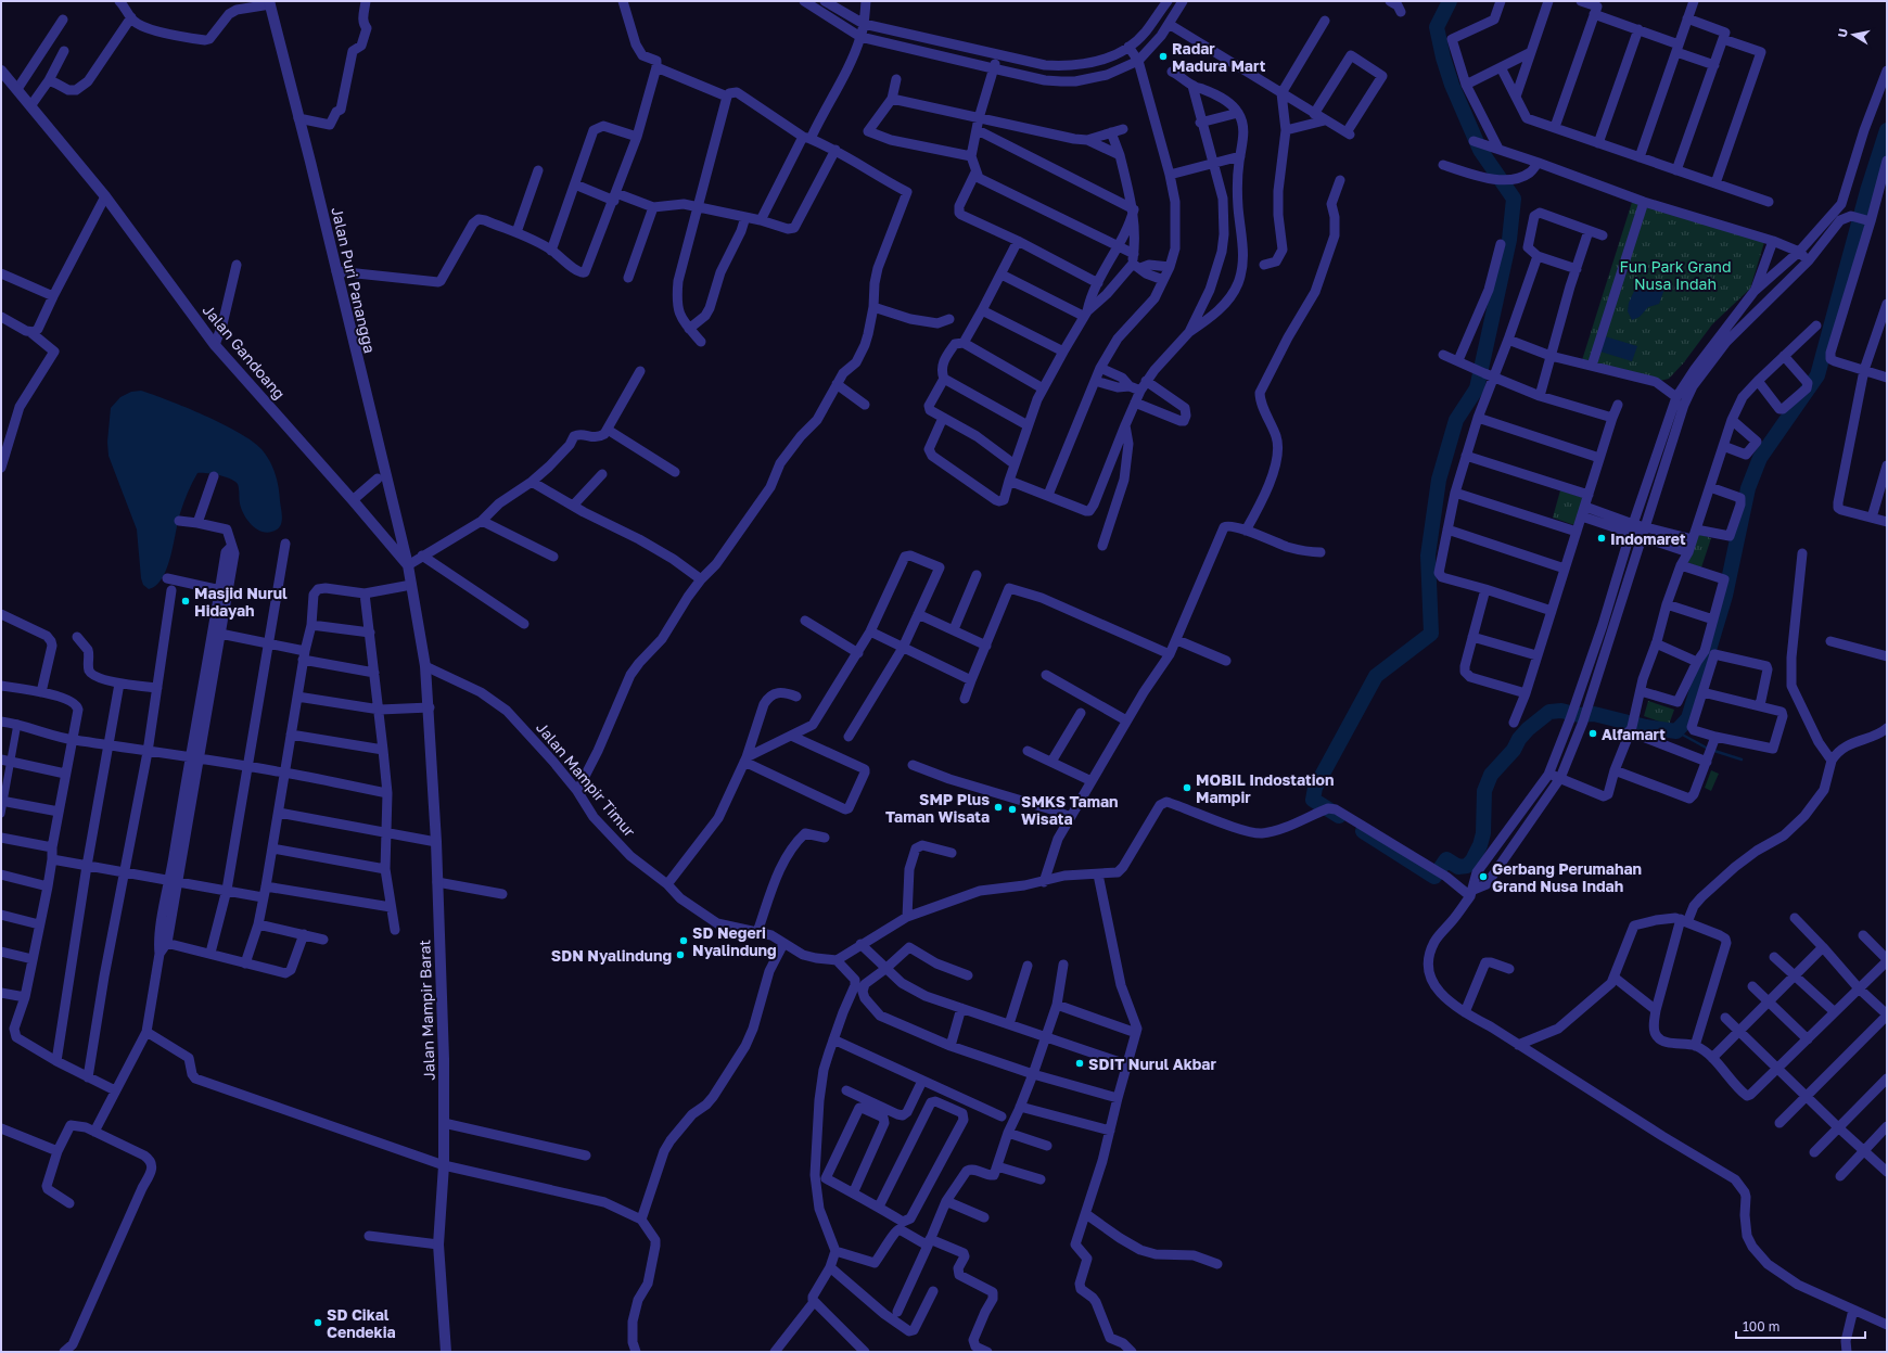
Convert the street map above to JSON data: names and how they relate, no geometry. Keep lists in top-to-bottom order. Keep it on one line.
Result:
{"streets":{"street":["Jalan Puri Panangga","Jalan Gandoang","Jalan Mampir Timur","Jalan Mampir Barat"]},"crossings":[["Jalan Puri Panangga","Jalan Gandoang"],["Jalan Mampir Timur","Jalan Mampir Barat"]],"parks":["Fun Park Grand Nusa Indah"],"places":["Radar Madura Mart","Indomaret","Masjid Nurul Hidayah","Alfamart","MOBIL Indostation Mampir","SMP Plus Taman Wisata","SMKS Taman Wisata","Gerbang Perumahan Grand Nusa Indah","SD Negeri Nyalindung","SDN Nyalindung","SDIT Nurul Akbar","SD Cikal Cendekia"],"scale_bar":"100 m","north":"left"}
